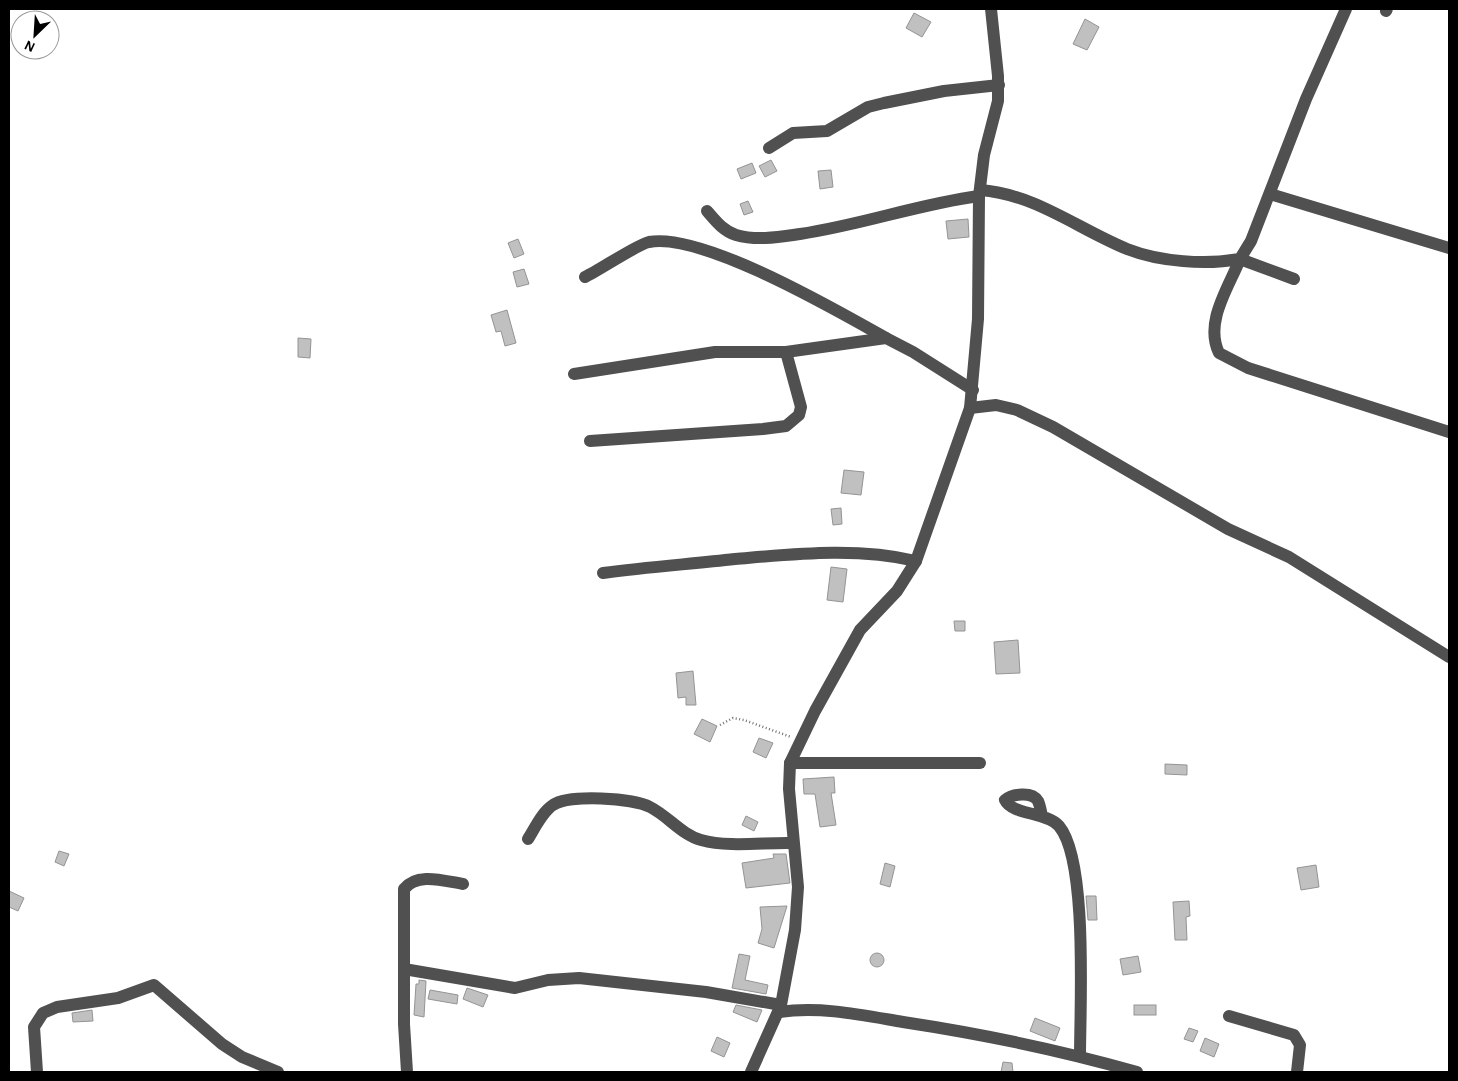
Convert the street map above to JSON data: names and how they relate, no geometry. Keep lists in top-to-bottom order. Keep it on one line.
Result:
{"north":"bottom left"}
